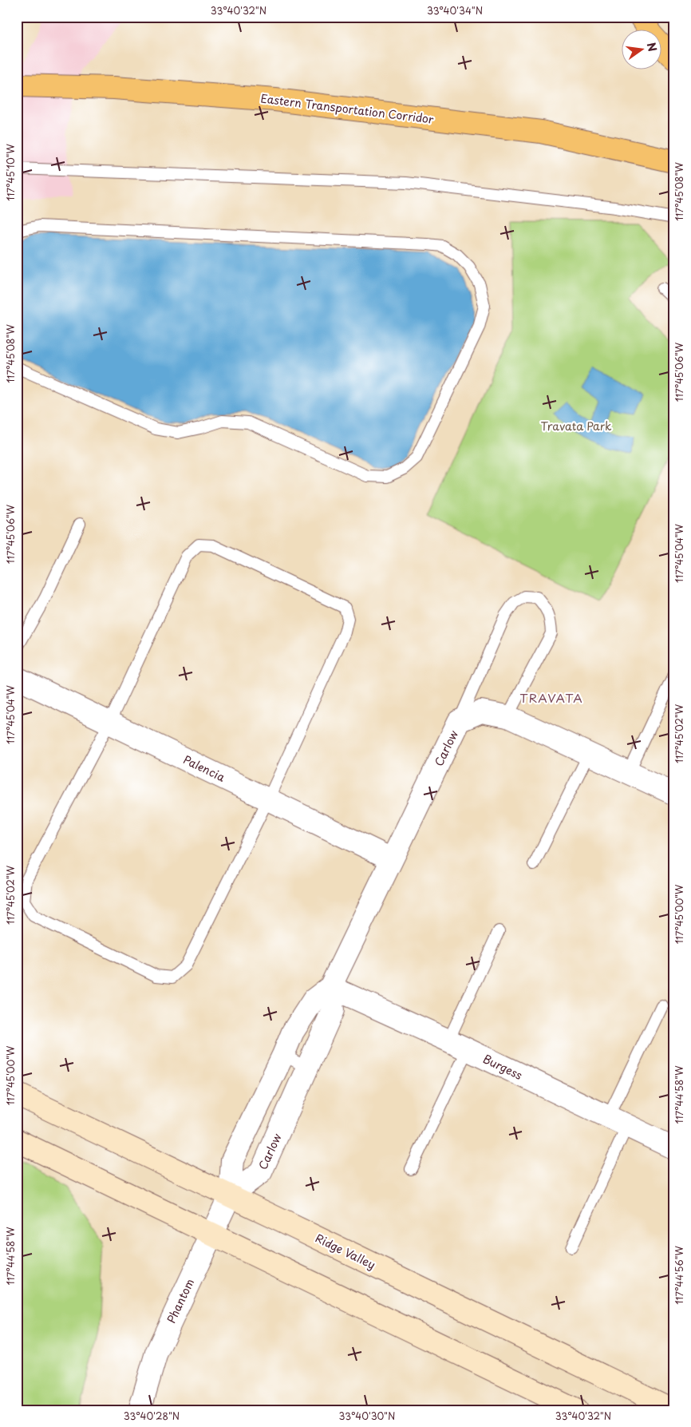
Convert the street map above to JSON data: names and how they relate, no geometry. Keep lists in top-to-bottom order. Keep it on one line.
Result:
{"streets":{"highway":["Eastern Transportation Corridor"],"main road":["Ridge Valley"],"street":["Carlow","Palencia","Burgess","Phantom"]},"crossings":[["Carlow","Palencia"],["Carlow","Burgess"],["Carlow","Ridge Valley"],["Carlow","Phantom"],["Ridge Valley","Phantom"]],"districts":["TRAVATA"],"parks":["Travata Park"],"north":"right","coordinates":["33°40'32\"N","33°40'34\"N","117°45'10\"W","117°45'08\"W","117°45'06\"W","117°45'04\"W","117°45'02\"W","117°45'00\"W","117°44'58\"W","117°44'56\"W","33°40'28\"N","33°40'30\"N"]}
